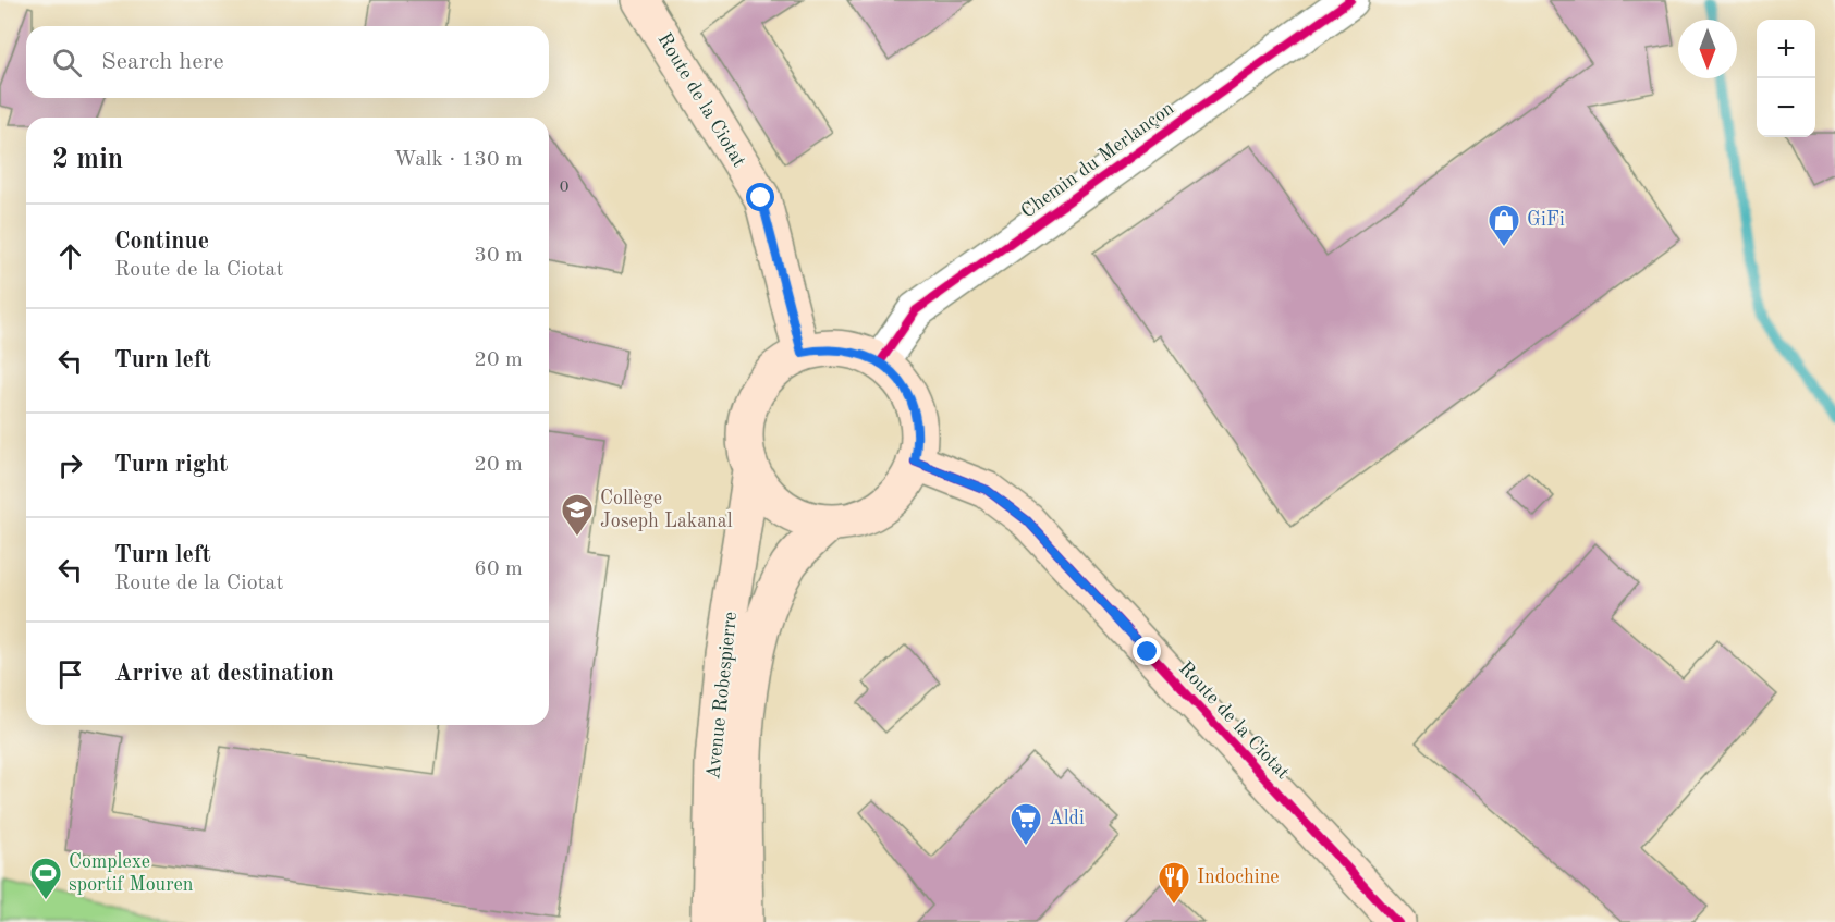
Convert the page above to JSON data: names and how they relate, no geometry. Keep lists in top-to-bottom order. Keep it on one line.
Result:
{"streets":{"main road":["Route de la Ciotat","Avenue Robespierre"],"street":["Chemin du Merlançon"]},"crossings":[["Route de la Ciotat","Chemin du Merlançon"],["Route de la Ciotat","Avenue Robespierre"],["Chemin du Merlançon","Avenue Robespierre"]],"places":{"shop":["GiFi"],"school or university":["Collège Joseph Lakanal"],"supermarket":["Aldi"],"sports":["Complexe sportif Mouren"],"restaurant":["Indochine"]},"house_numbers":["0"],"north":"bottom","page":{"map_buttons":["+","−"],"search":"Search here","heading":["2 min","Walk · 130 m"],"list":[["Continue","Route de la Ciotat","30 m"],["Turn left","20 m"],["Turn right","20 m"],["Turn left","Route de la Ciotat","60 m"],"Arrive at destination"]}}
